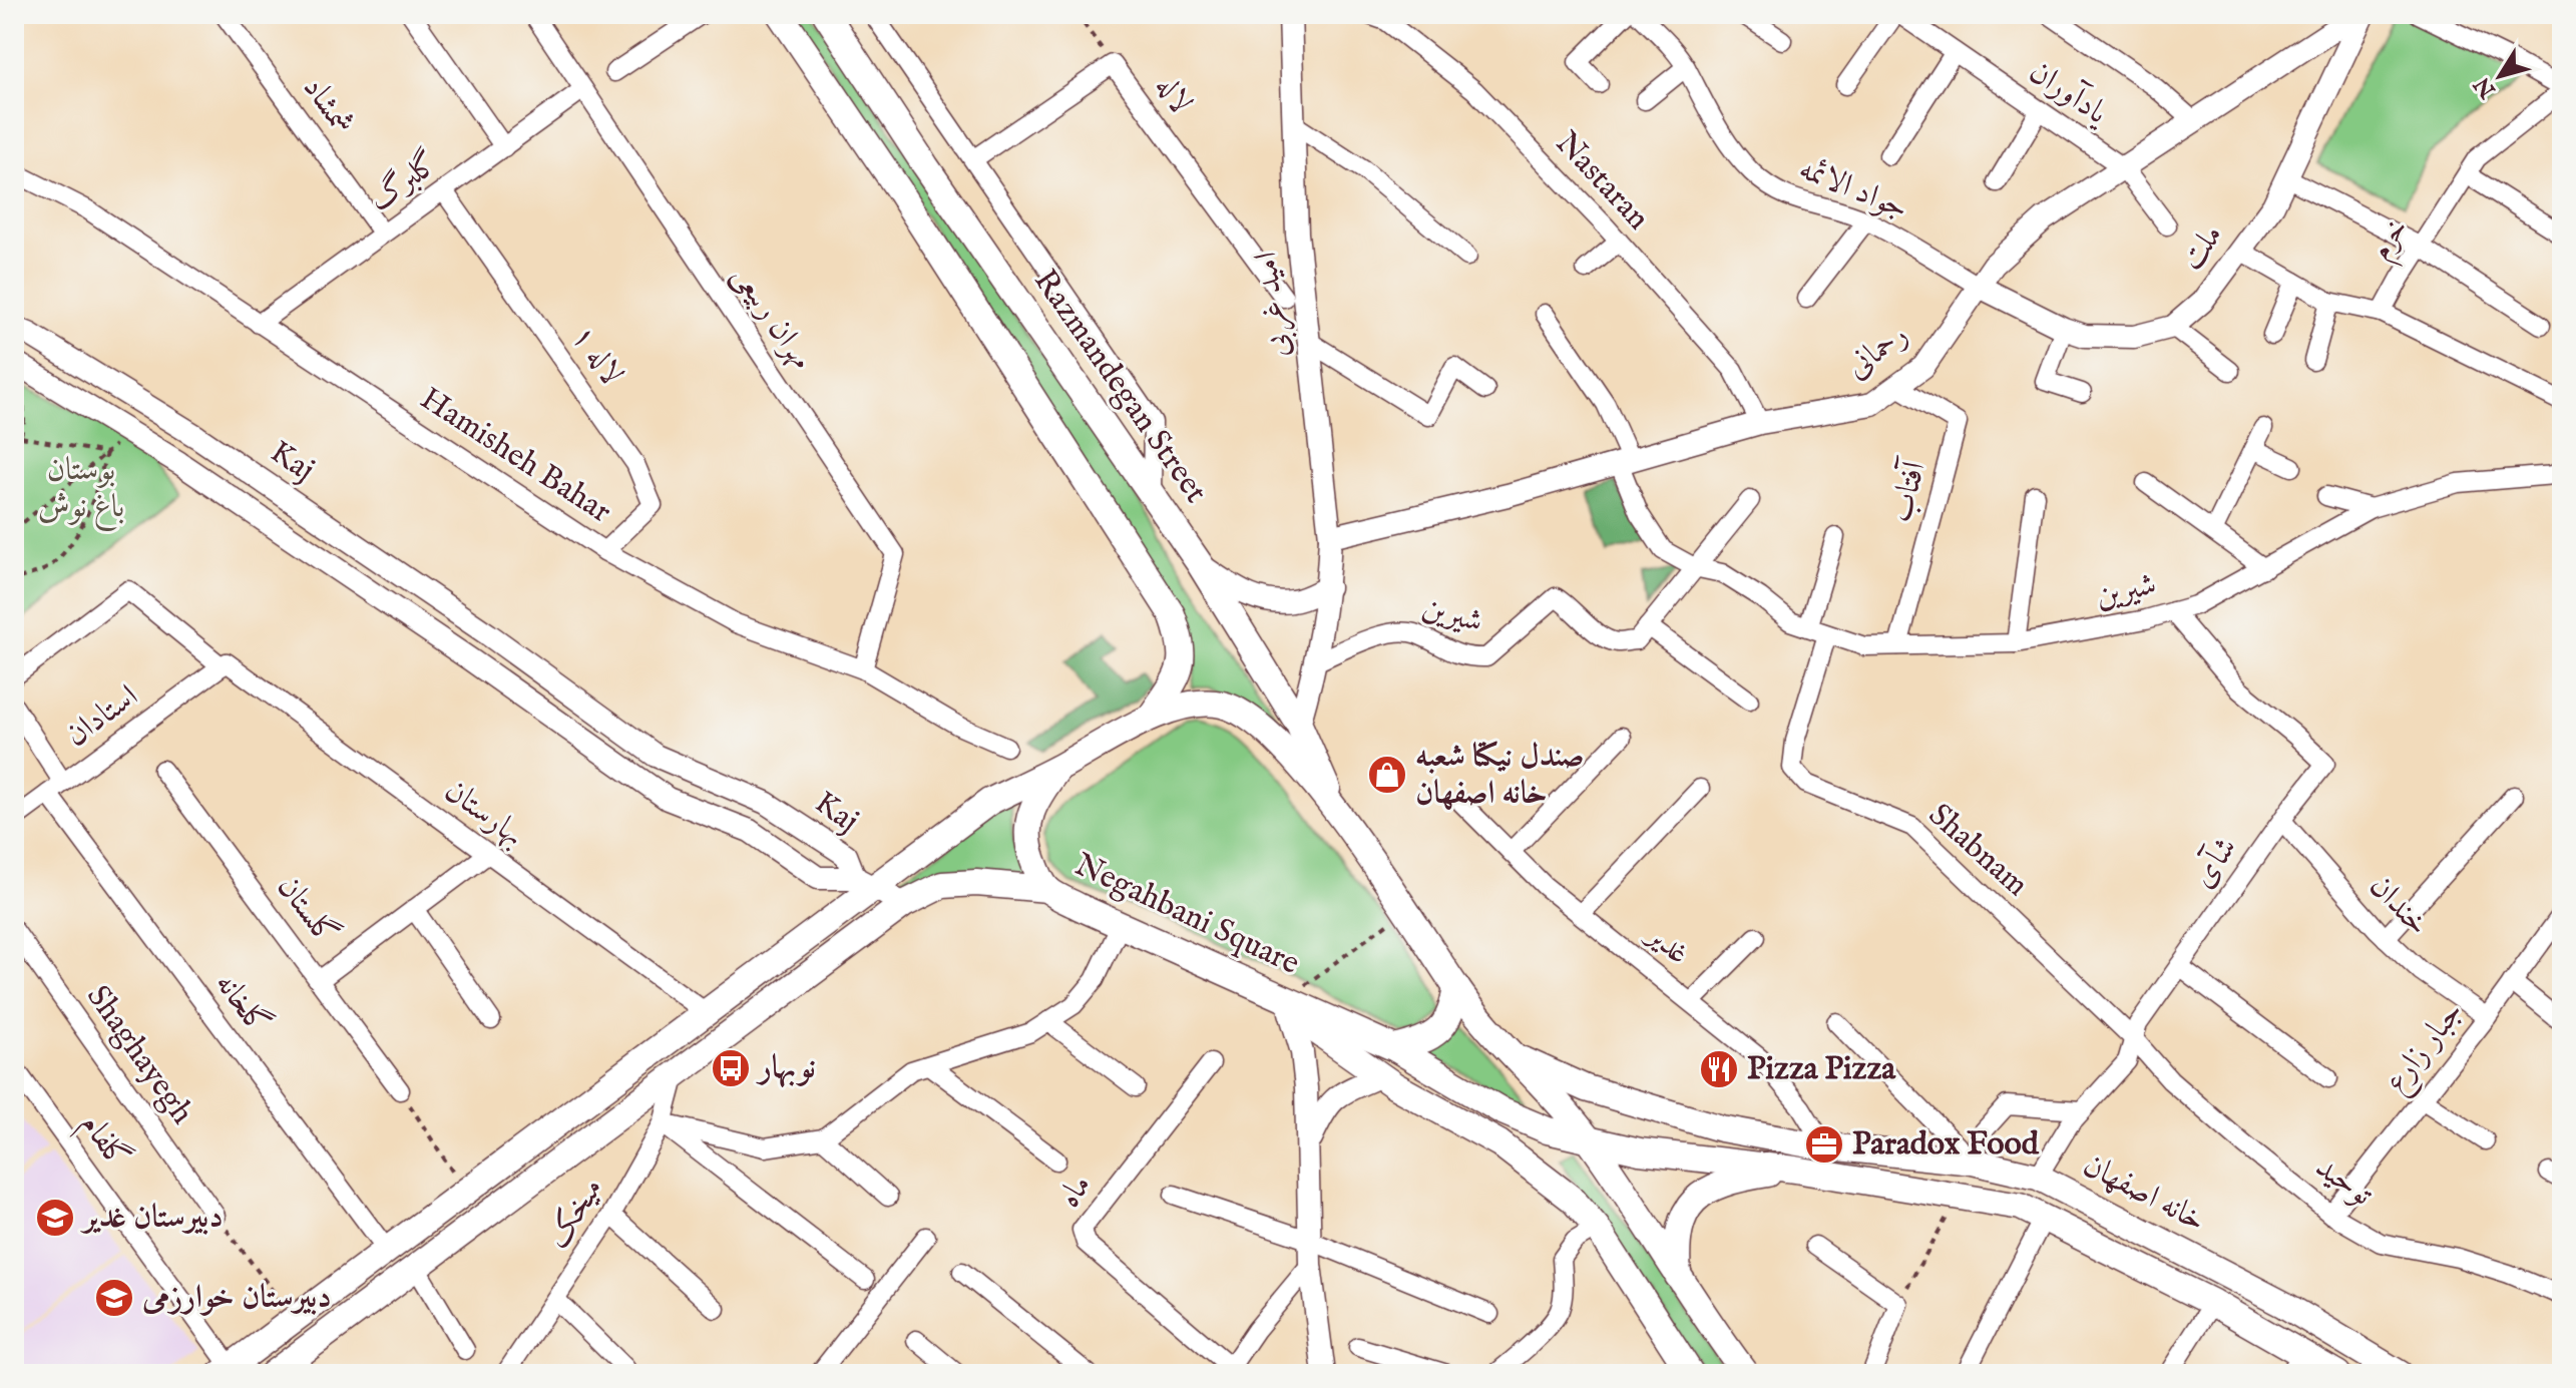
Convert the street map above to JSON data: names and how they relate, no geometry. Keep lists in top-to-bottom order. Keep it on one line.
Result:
{"streets":{"main road":["Razmandegan Street","Negahbani Square","خانه اصفهان"],"street":["یادآوران","لاله","شمشاد","Nastaran","گلبرگ","جواد الائمه","خرم","ملت","امید غربی","مهران ربیعی","رحمانی","لاله ۱","Hamisheh Bahar","Kaj","آفتاب","شیرین","استادان","بهارستان","Shabnam","شآی","خندان","گلستان","غدیر","گلخانه","جبار زارع","Shaghayegh","گلفام","توحید","ماه","میخک"]},"crossings":[["یادآوران","رحمانی"],["شمشاد","گلبرگ"],["Nastaran","رحمانی"],["گلبرگ","مهران ربیعی"],["گلبرگ","لاله ۱"],["گلبرگ","Hamisheh Bahar"],["جواد الائمه","ملت"],["جواد الائمه","رحمانی"],["خرم","ملت"],["ملت","رحمانی"],["امید غربی","رحمانی"],["امید غربی","Razmandegan Street"],["امید غربی","شیرین"],["مهران ربیعی","Hamisheh Bahar"],["رحمانی","آفتاب"],["رحمانی","شیرین"],["لاله ۱","Hamisheh Bahar"],["Razmandegan Street","Negahbani Square"],["آفتاب","شیرین"],["شیرین","Shabnam"],["شیرین","شآی"],["استادان","بهارستان"],["استادان","گلخانه"],["Shabnam","شآی"],["Shabnam","توحید"],["شآی","خندان"],["شآی","توحید"],["شآی","خانه اصفهان"],["خندان","جبار زارع"],["Negahbani Square","خانه اصفهان"],["غدیر","خانه اصفهان"],["جبار زارع","توحید"]],"parks":["بوستان باغ نوش"],"places":{"shop":["صندل نیکتا شعبه خانه اصفهان"],"bus stop":["نوبهار"],"restaurant":["Pizza Pizza"],"office":["Paradox Food"],"school or university":["دبیرستان غدیر","دبیرستان خوارزمی"]},"north":"bottom left"}
